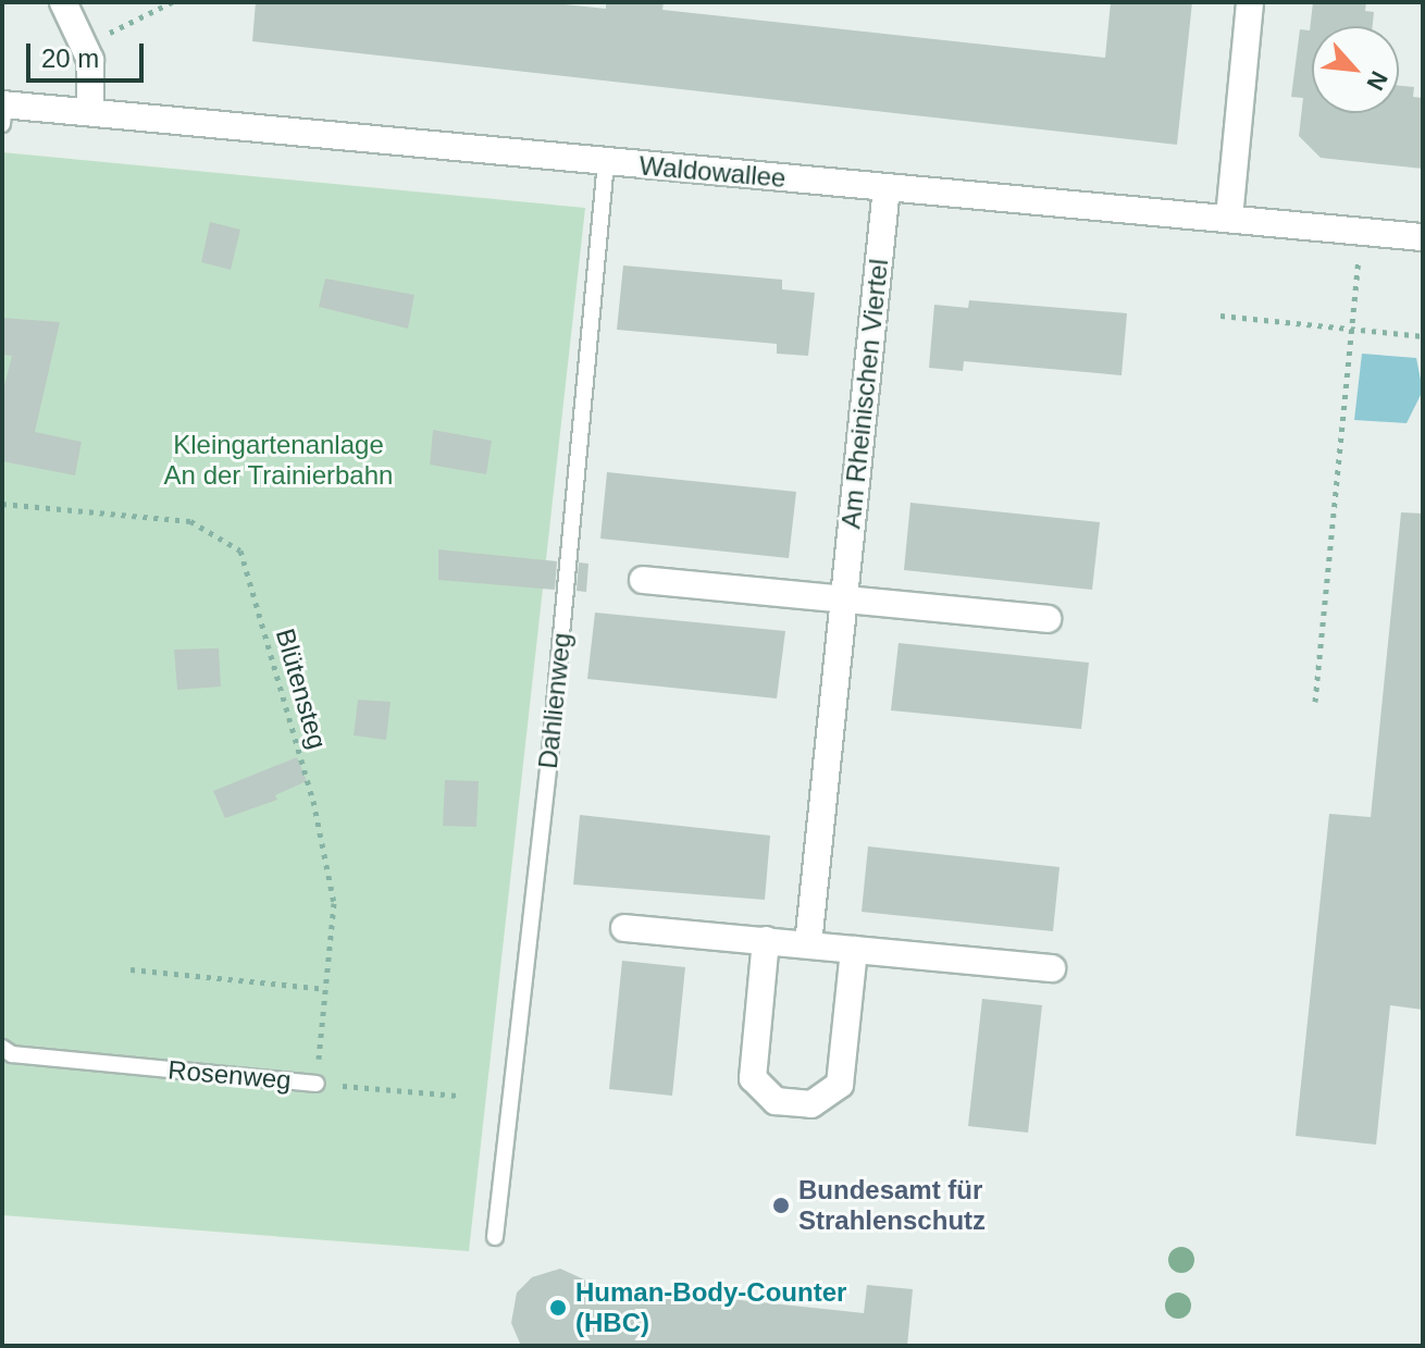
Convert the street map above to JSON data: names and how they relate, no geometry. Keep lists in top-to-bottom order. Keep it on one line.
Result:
{"streets":{"street":["Waldowallee","Am Rheinischen Viertel"],"lane":["Dahlienweg","Rosenweg"],"path":["Blütensteg"]},"crossings":[["Waldowallee","Am Rheinischen Viertel"],["Waldowallee","Dahlienweg"],["Blütensteg","Rosenweg"]],"parks":["Kleingartenanlage An der Trainierbahn"],"places":["Bundesamt für Strahlenschutz","Human-Body-Counter (HBC)"],"scale_bar":"20 m","north":"bottom right"}
